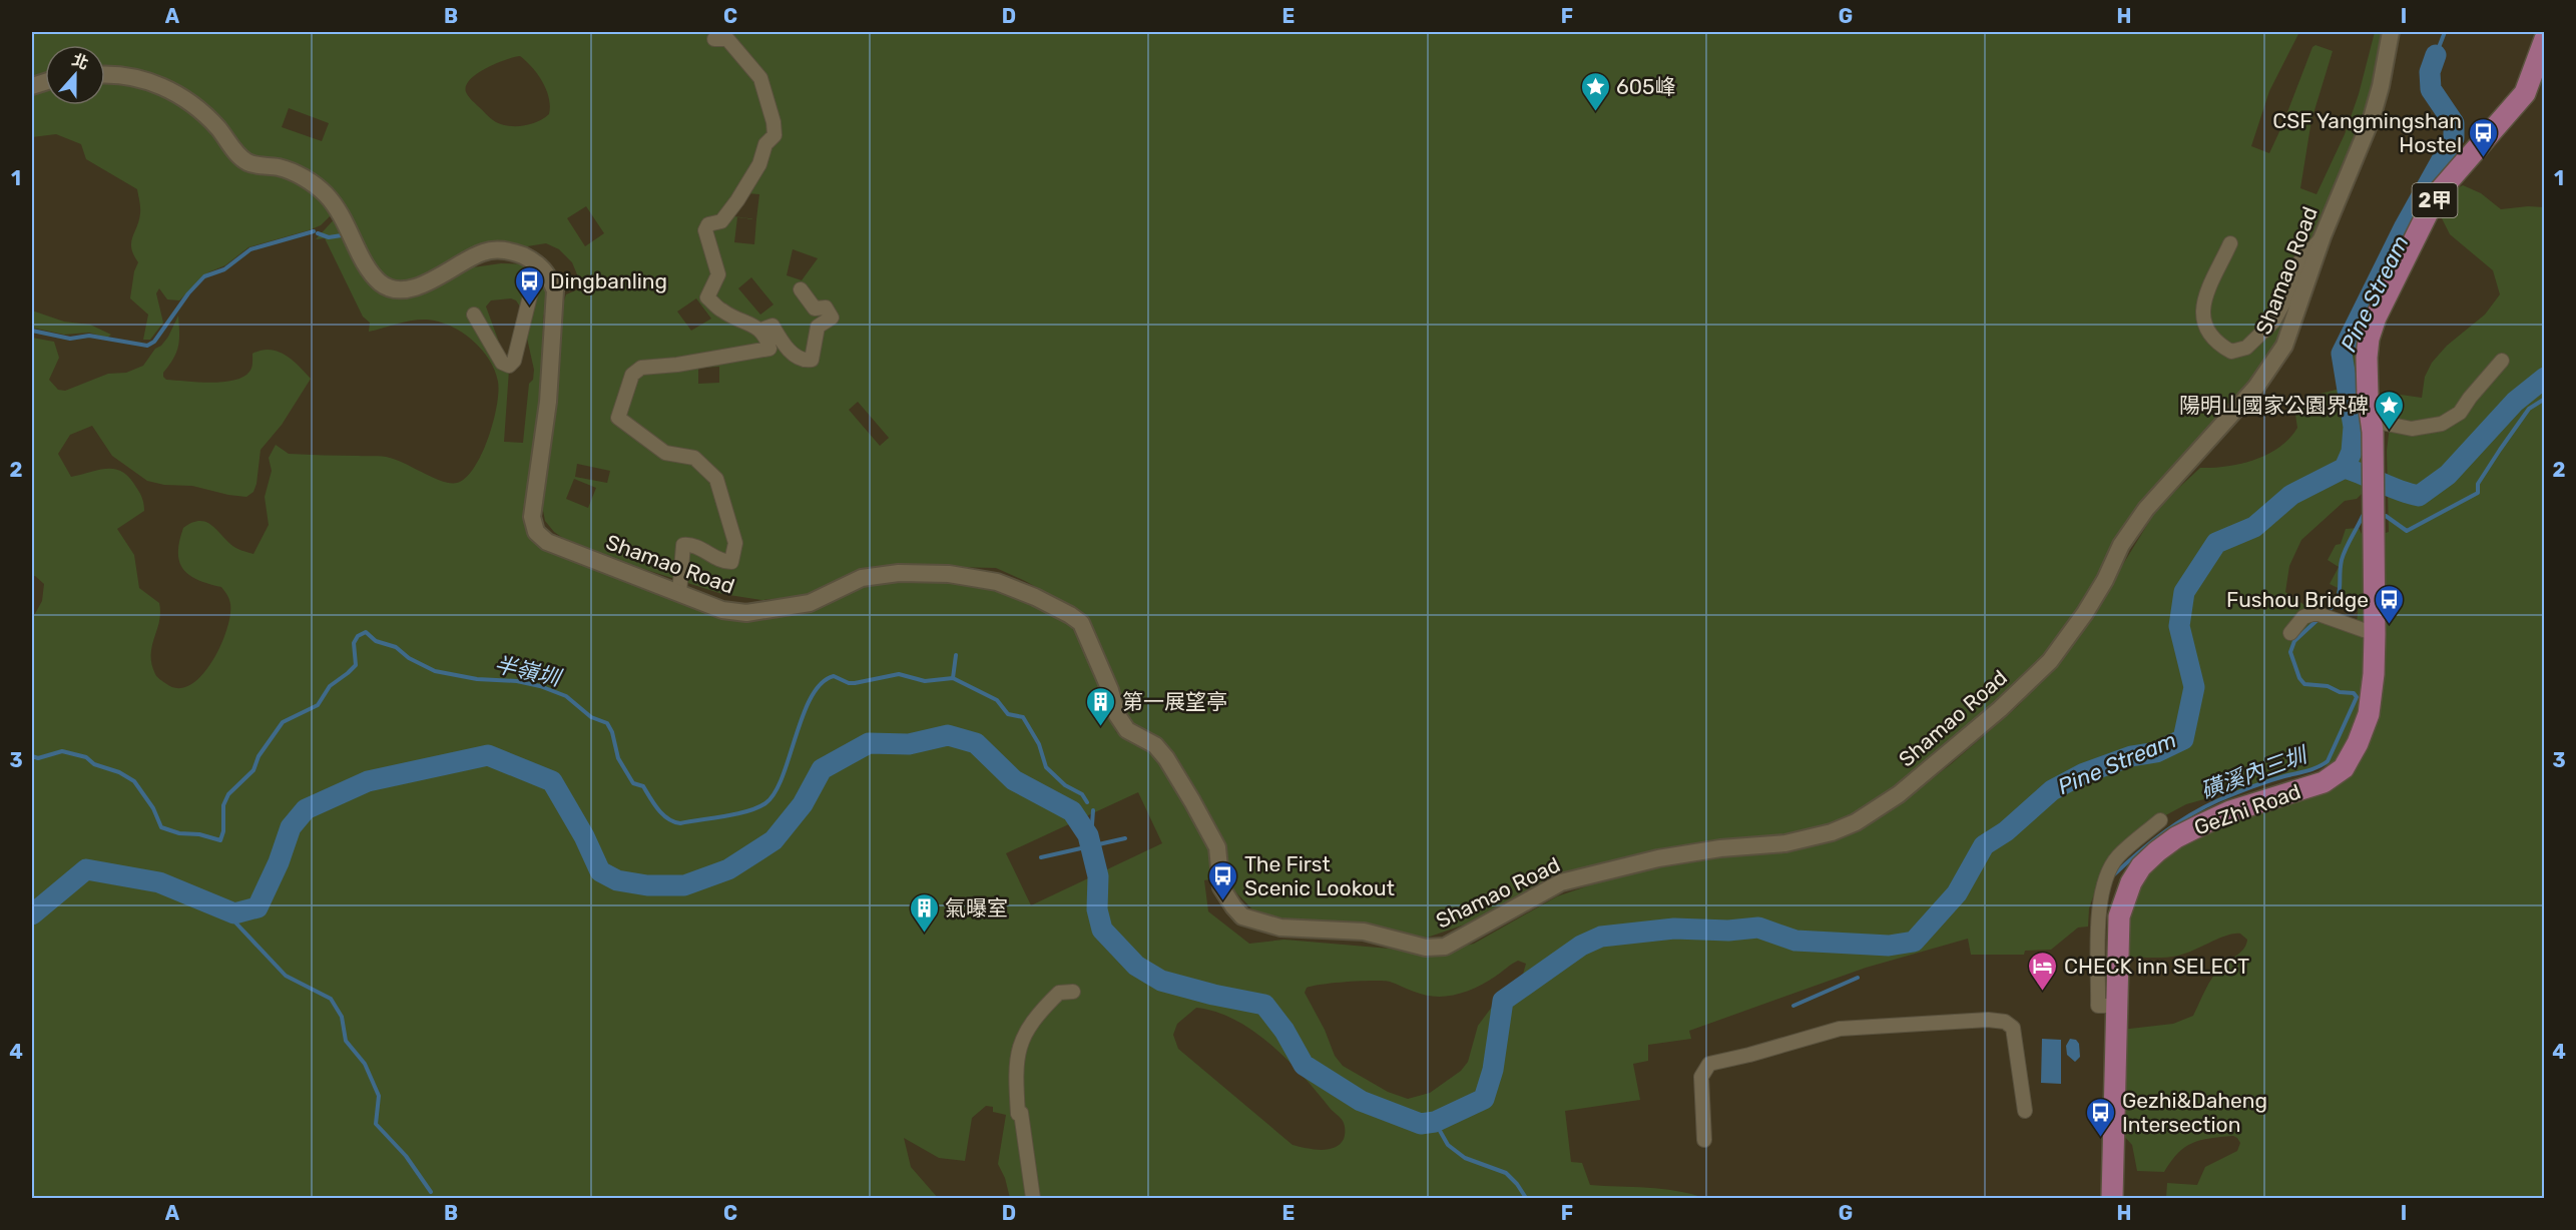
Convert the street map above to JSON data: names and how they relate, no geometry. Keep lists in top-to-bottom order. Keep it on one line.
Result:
{"streets":{"main road":["2甲","GeZhi Road"],"street":["Shamao Road"]},"crossings":[["2甲","GeZhi Road"]],"water":["Pine Stream","半嶺圳","磺溪內三圳"],"places":{"place":["605峰","陽明山國家公園界碑"],"bus stop":["CSF Yangmingshan Hostel","Dingbanling","Fushou Bridge","The First Scenic Lookout","Gezhi&Daheng Intersection"],"building":["第一展望亭","氣曝室"],"hotel":["CHECK inn SELECT"]},"north":"top","grid":{"columns":["A","B","C","D","E","F","G","H","I"],"rows":["1","2","3","4"]}}
